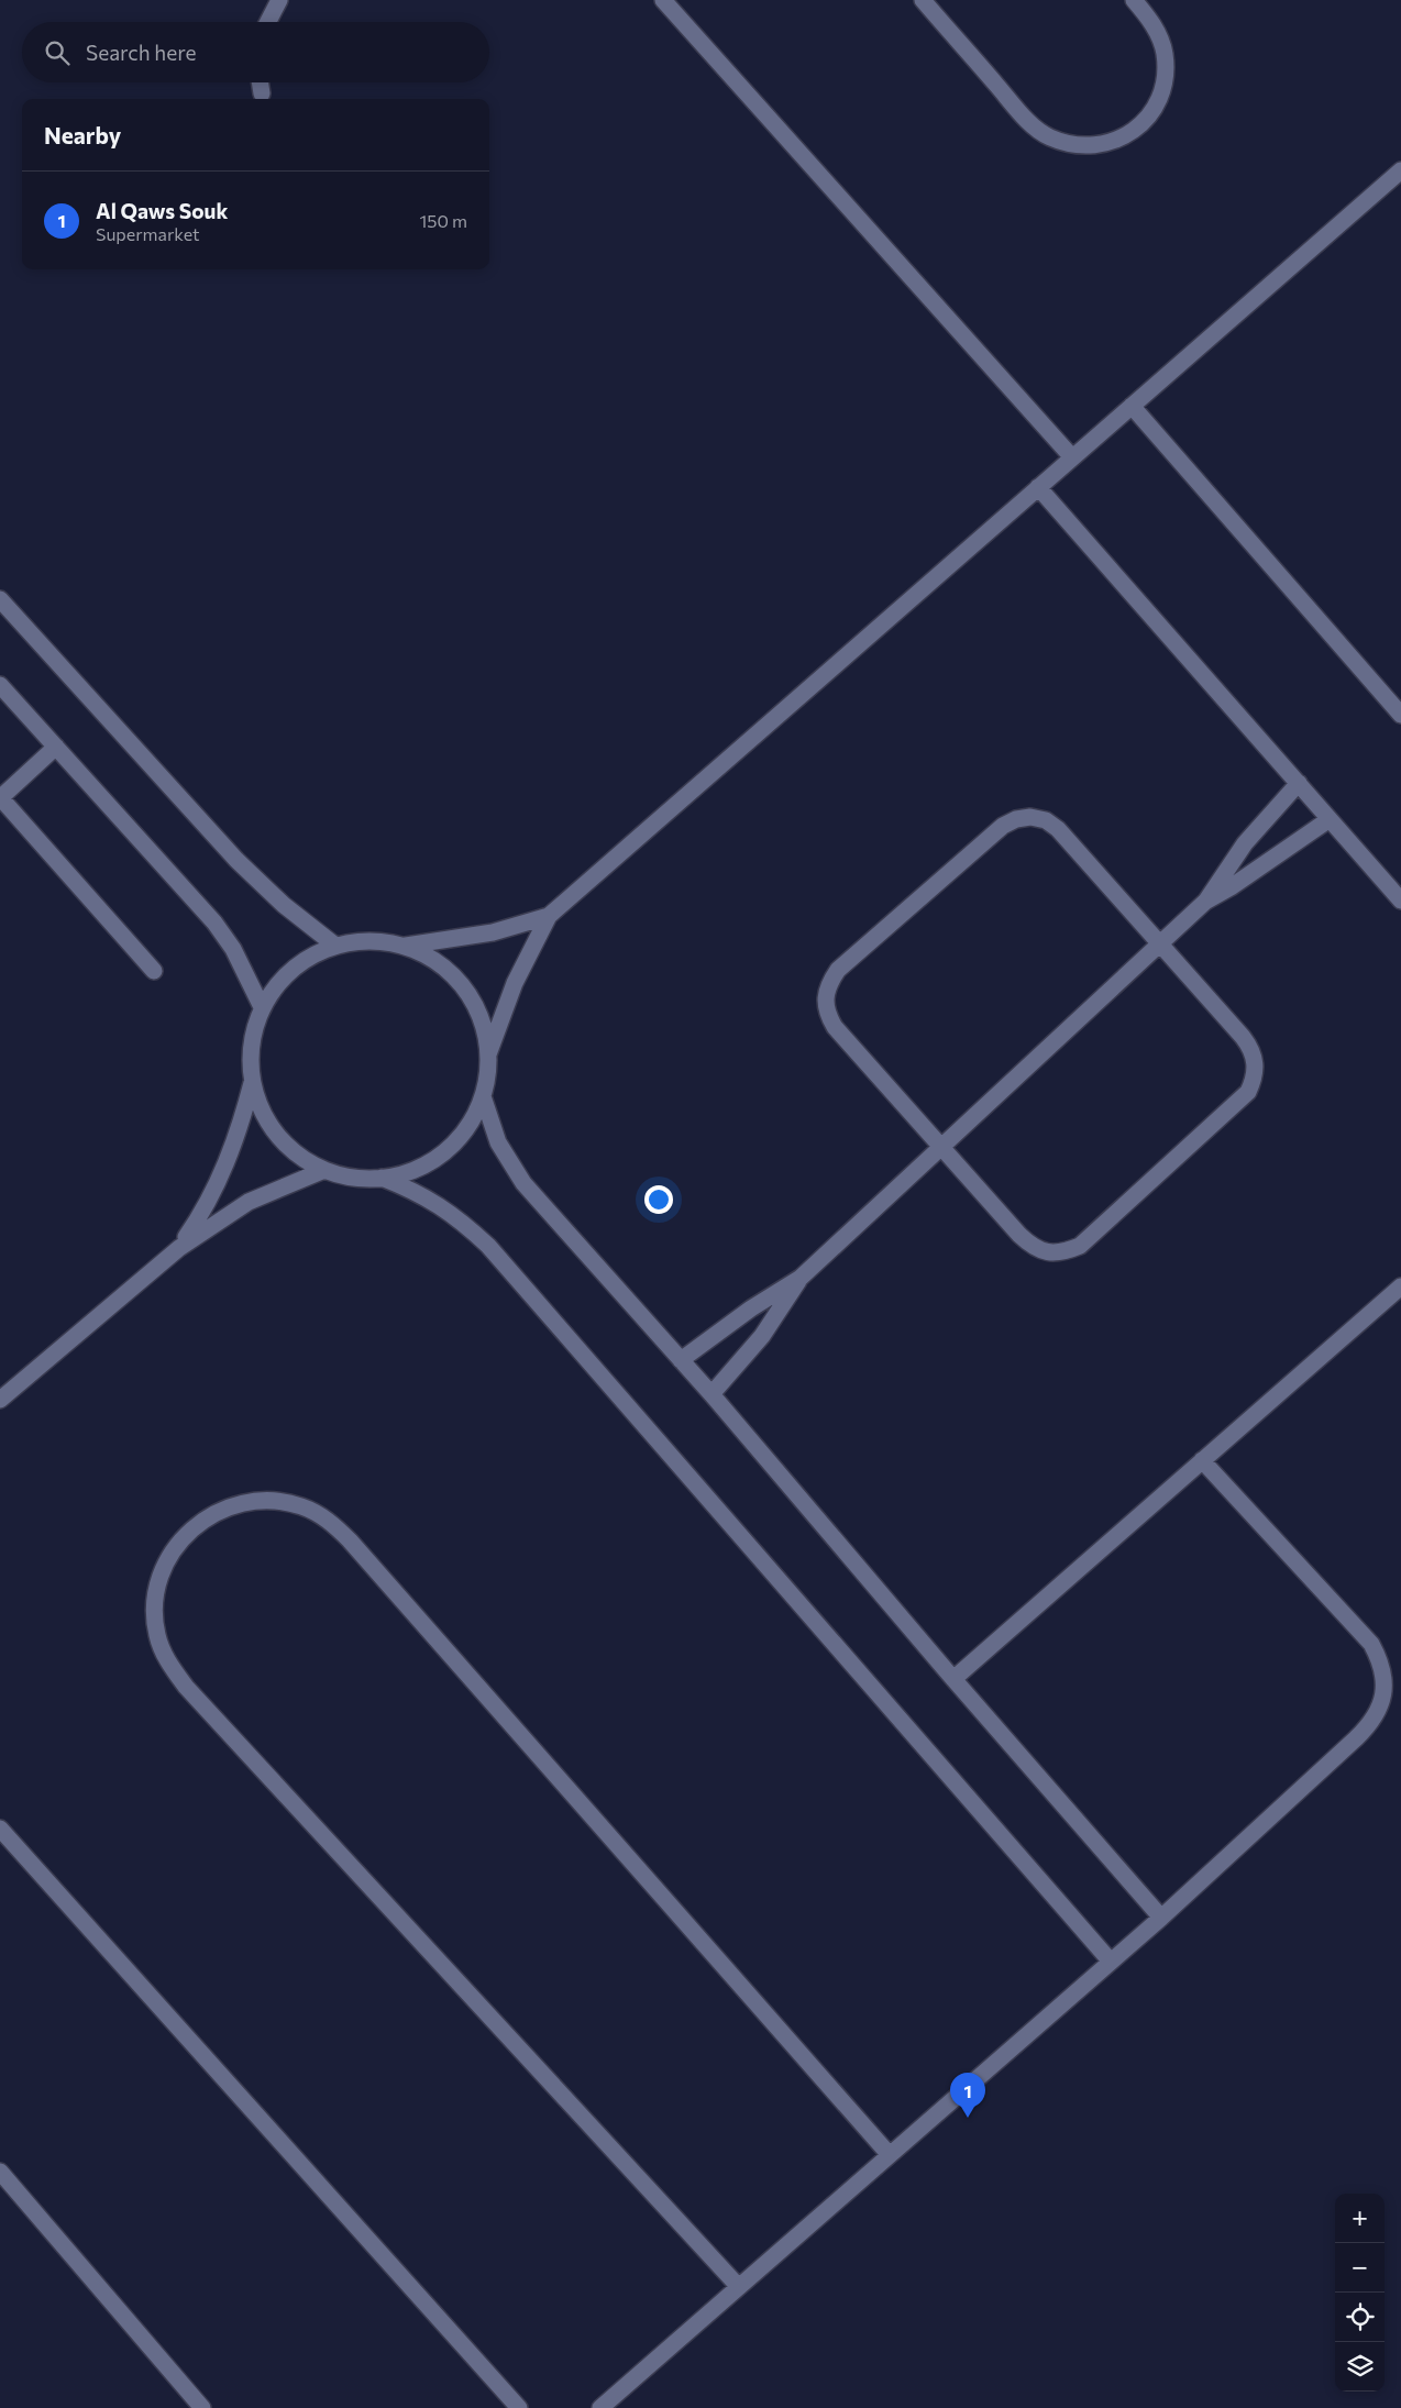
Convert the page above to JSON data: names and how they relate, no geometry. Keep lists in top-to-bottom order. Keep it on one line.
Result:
{"page":{"search":"Search here","heading":"Nearby","list":[{"mark":"1","name":"Al Qaws Souk","note":"Supermarket","value":"150 m"}],"pins":"1","map_buttons":["+","−"]}}
